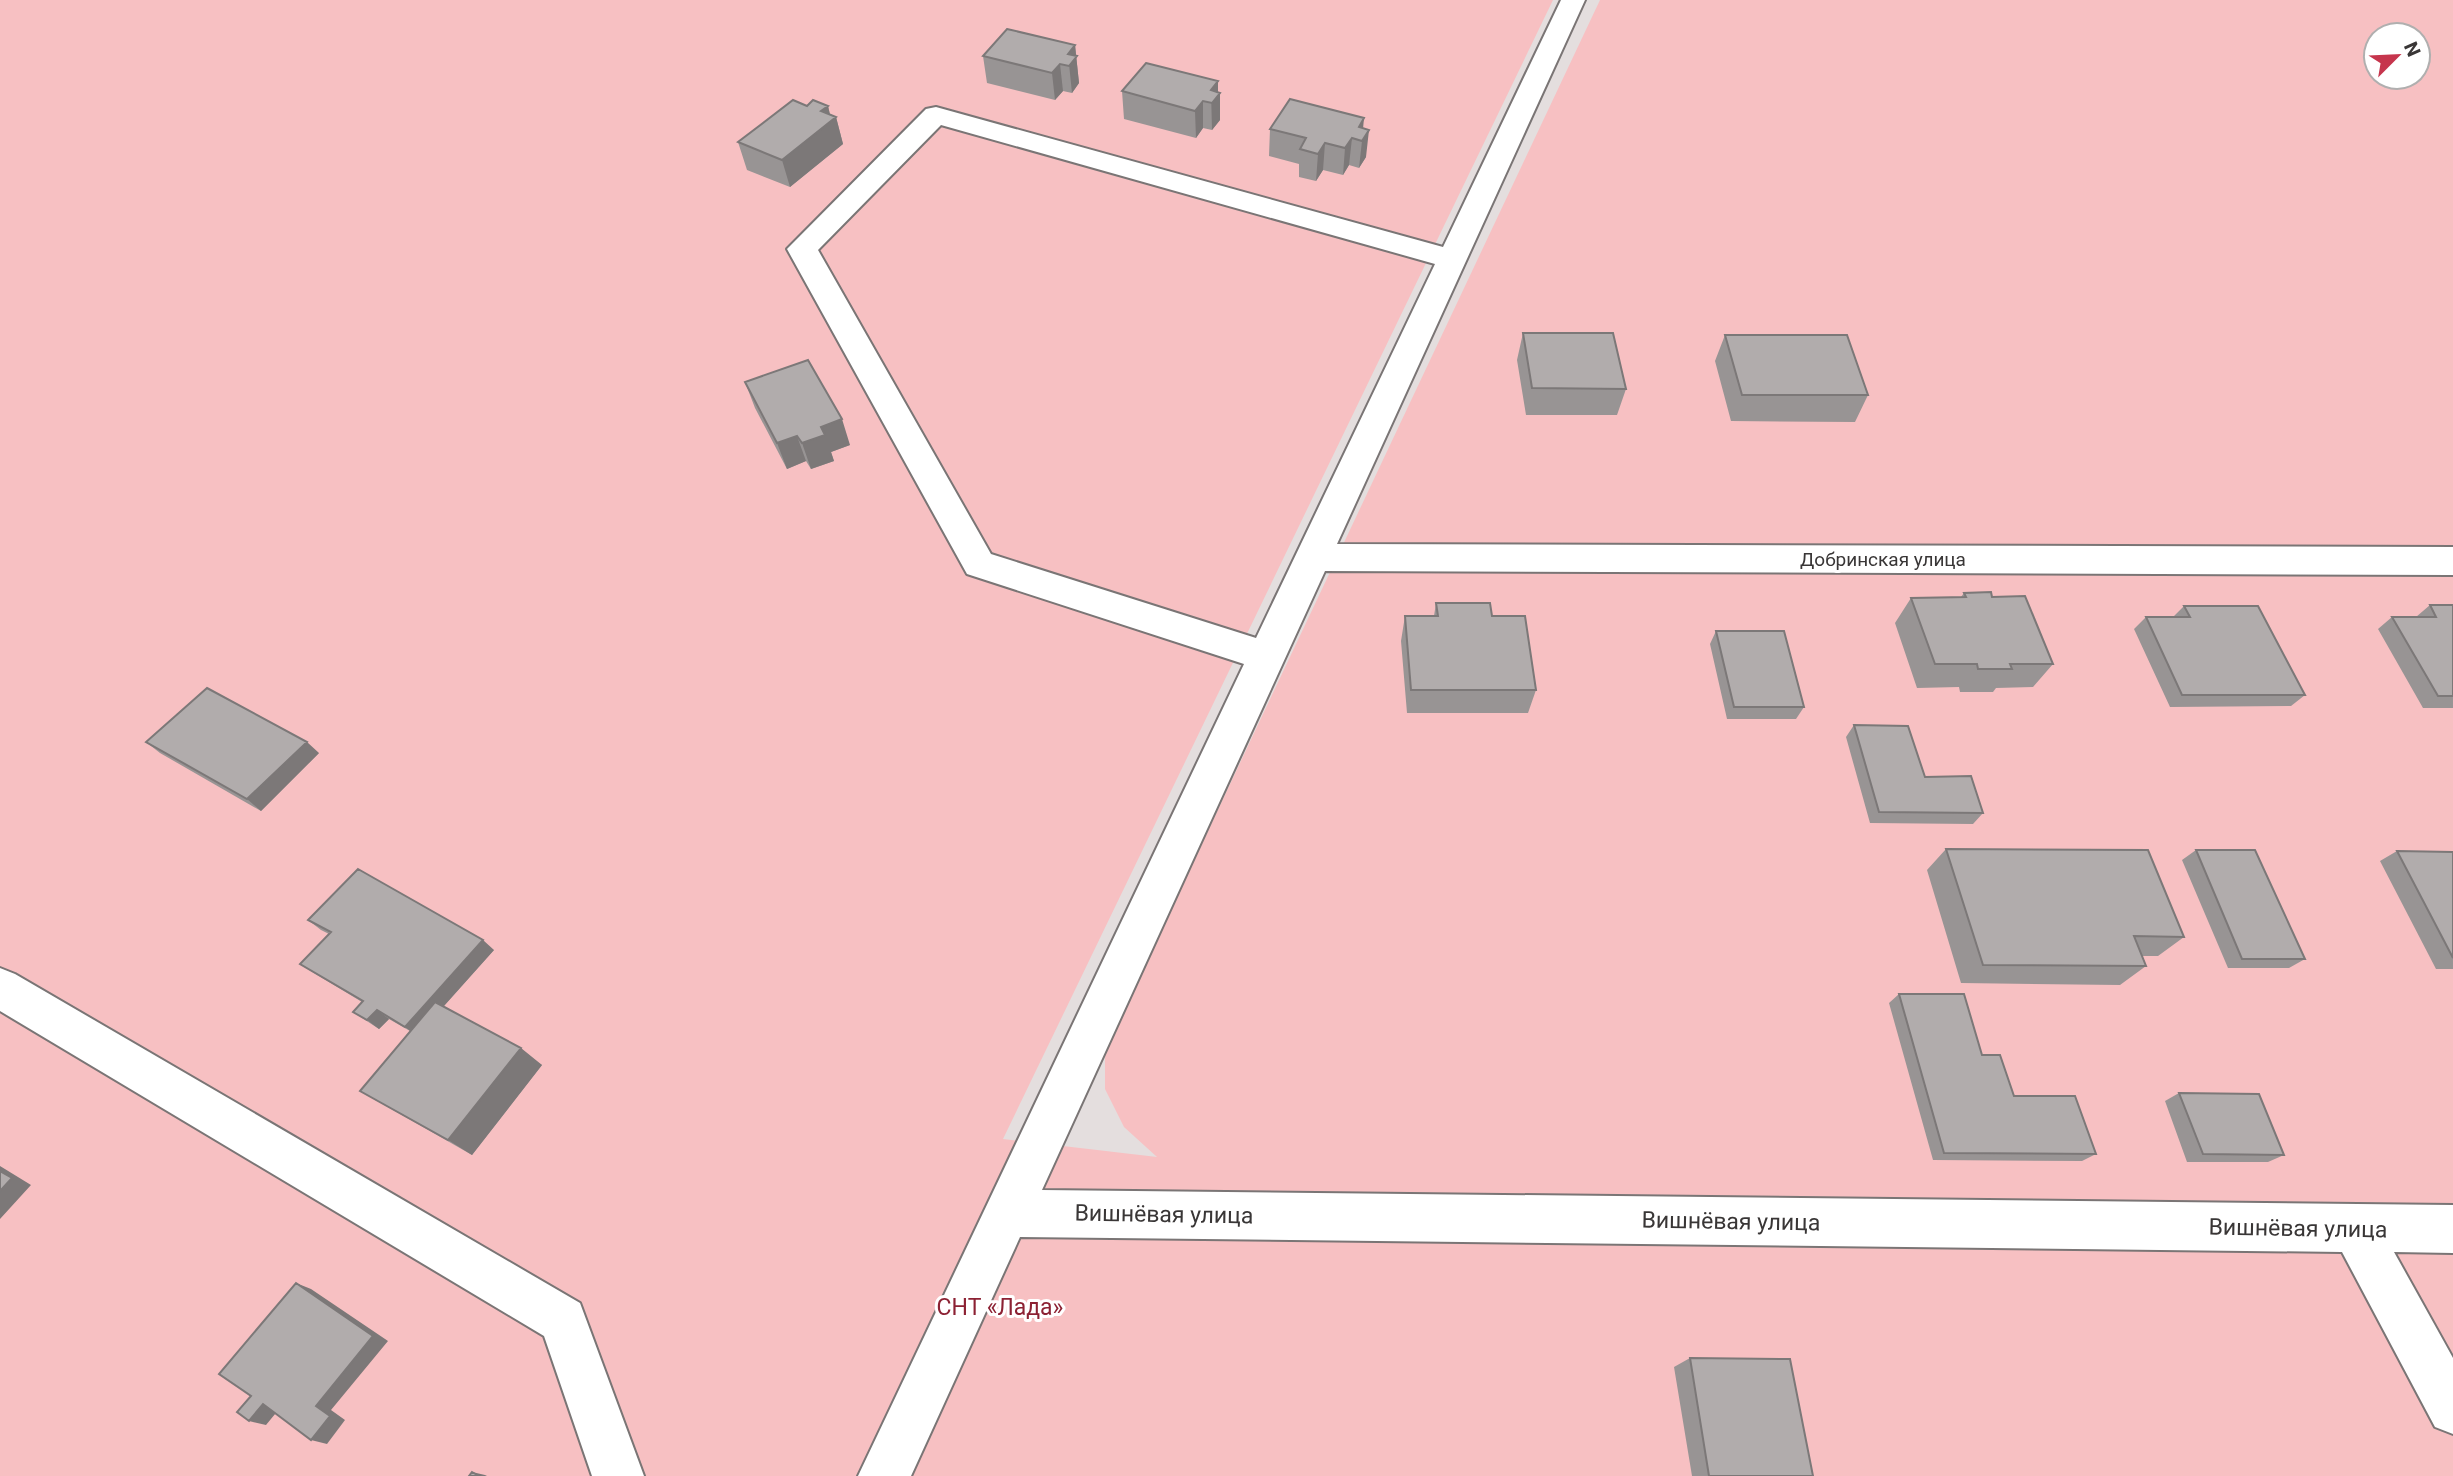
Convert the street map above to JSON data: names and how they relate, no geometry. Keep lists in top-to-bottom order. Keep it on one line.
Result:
{"streets":{"street":["Добринская улица","Вишнёвая улица"]},"parks":["СНТ «Лада»"],"north":"top right"}
